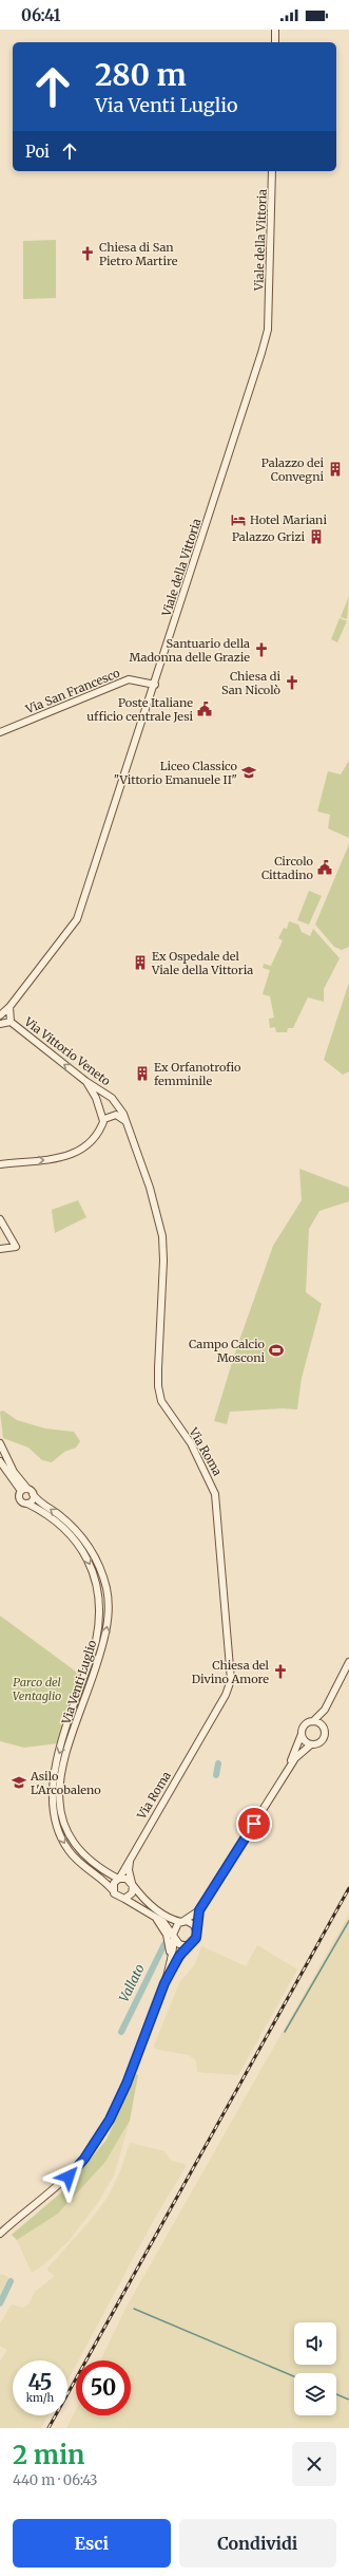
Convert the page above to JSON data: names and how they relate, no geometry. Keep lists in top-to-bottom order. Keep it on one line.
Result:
{"streets":{"main road":["Viale della Vittoria","Via San Francesco","Via Vittorio Veneto","Via Roma","Via Venti Luglio"]},"crossings":[["Viale della Vittoria","Via San Francesco"],["Viale della Vittoria","Via Vittorio Veneto"],["Via Vittorio Veneto","Via Roma"],["Via Roma","Via Venti Luglio"]],"one_way":["Via Vittorio Veneto"],"water":["Vallato"],"parks":["Parco del Ventaglio"],"places":{"church":["Chiesa di San Pietro Martire","Santuario della Madonna delle Grazie","Chiesa di San Nicolò","Chiesa del Divino Amore"],"building":["Palazzo dei Convegni","Palazzo Grizi","Ex Ospedale del Viale della Vittoria","Ex Orfanotrofio femminile"],"hotel":["Hotel Mariani"],"public building":["Poste Italiane ufficio centrale Jesi","Circolo Cittadino"],"school or university":["Liceo Classico \"Vittorio Emanuele II\"","Asilo L'Arcobaleno"],"sports":["Campo Calcio Mosconi"]},"page":{"status":"06:41","turn":["280 m","Via Venti Luglio"],"then":"Poi","speed":"45 km/h","limit":"50","heading":["2 min","440 m · 06:43"],"buttons":["Esci","Condividi"]}}
